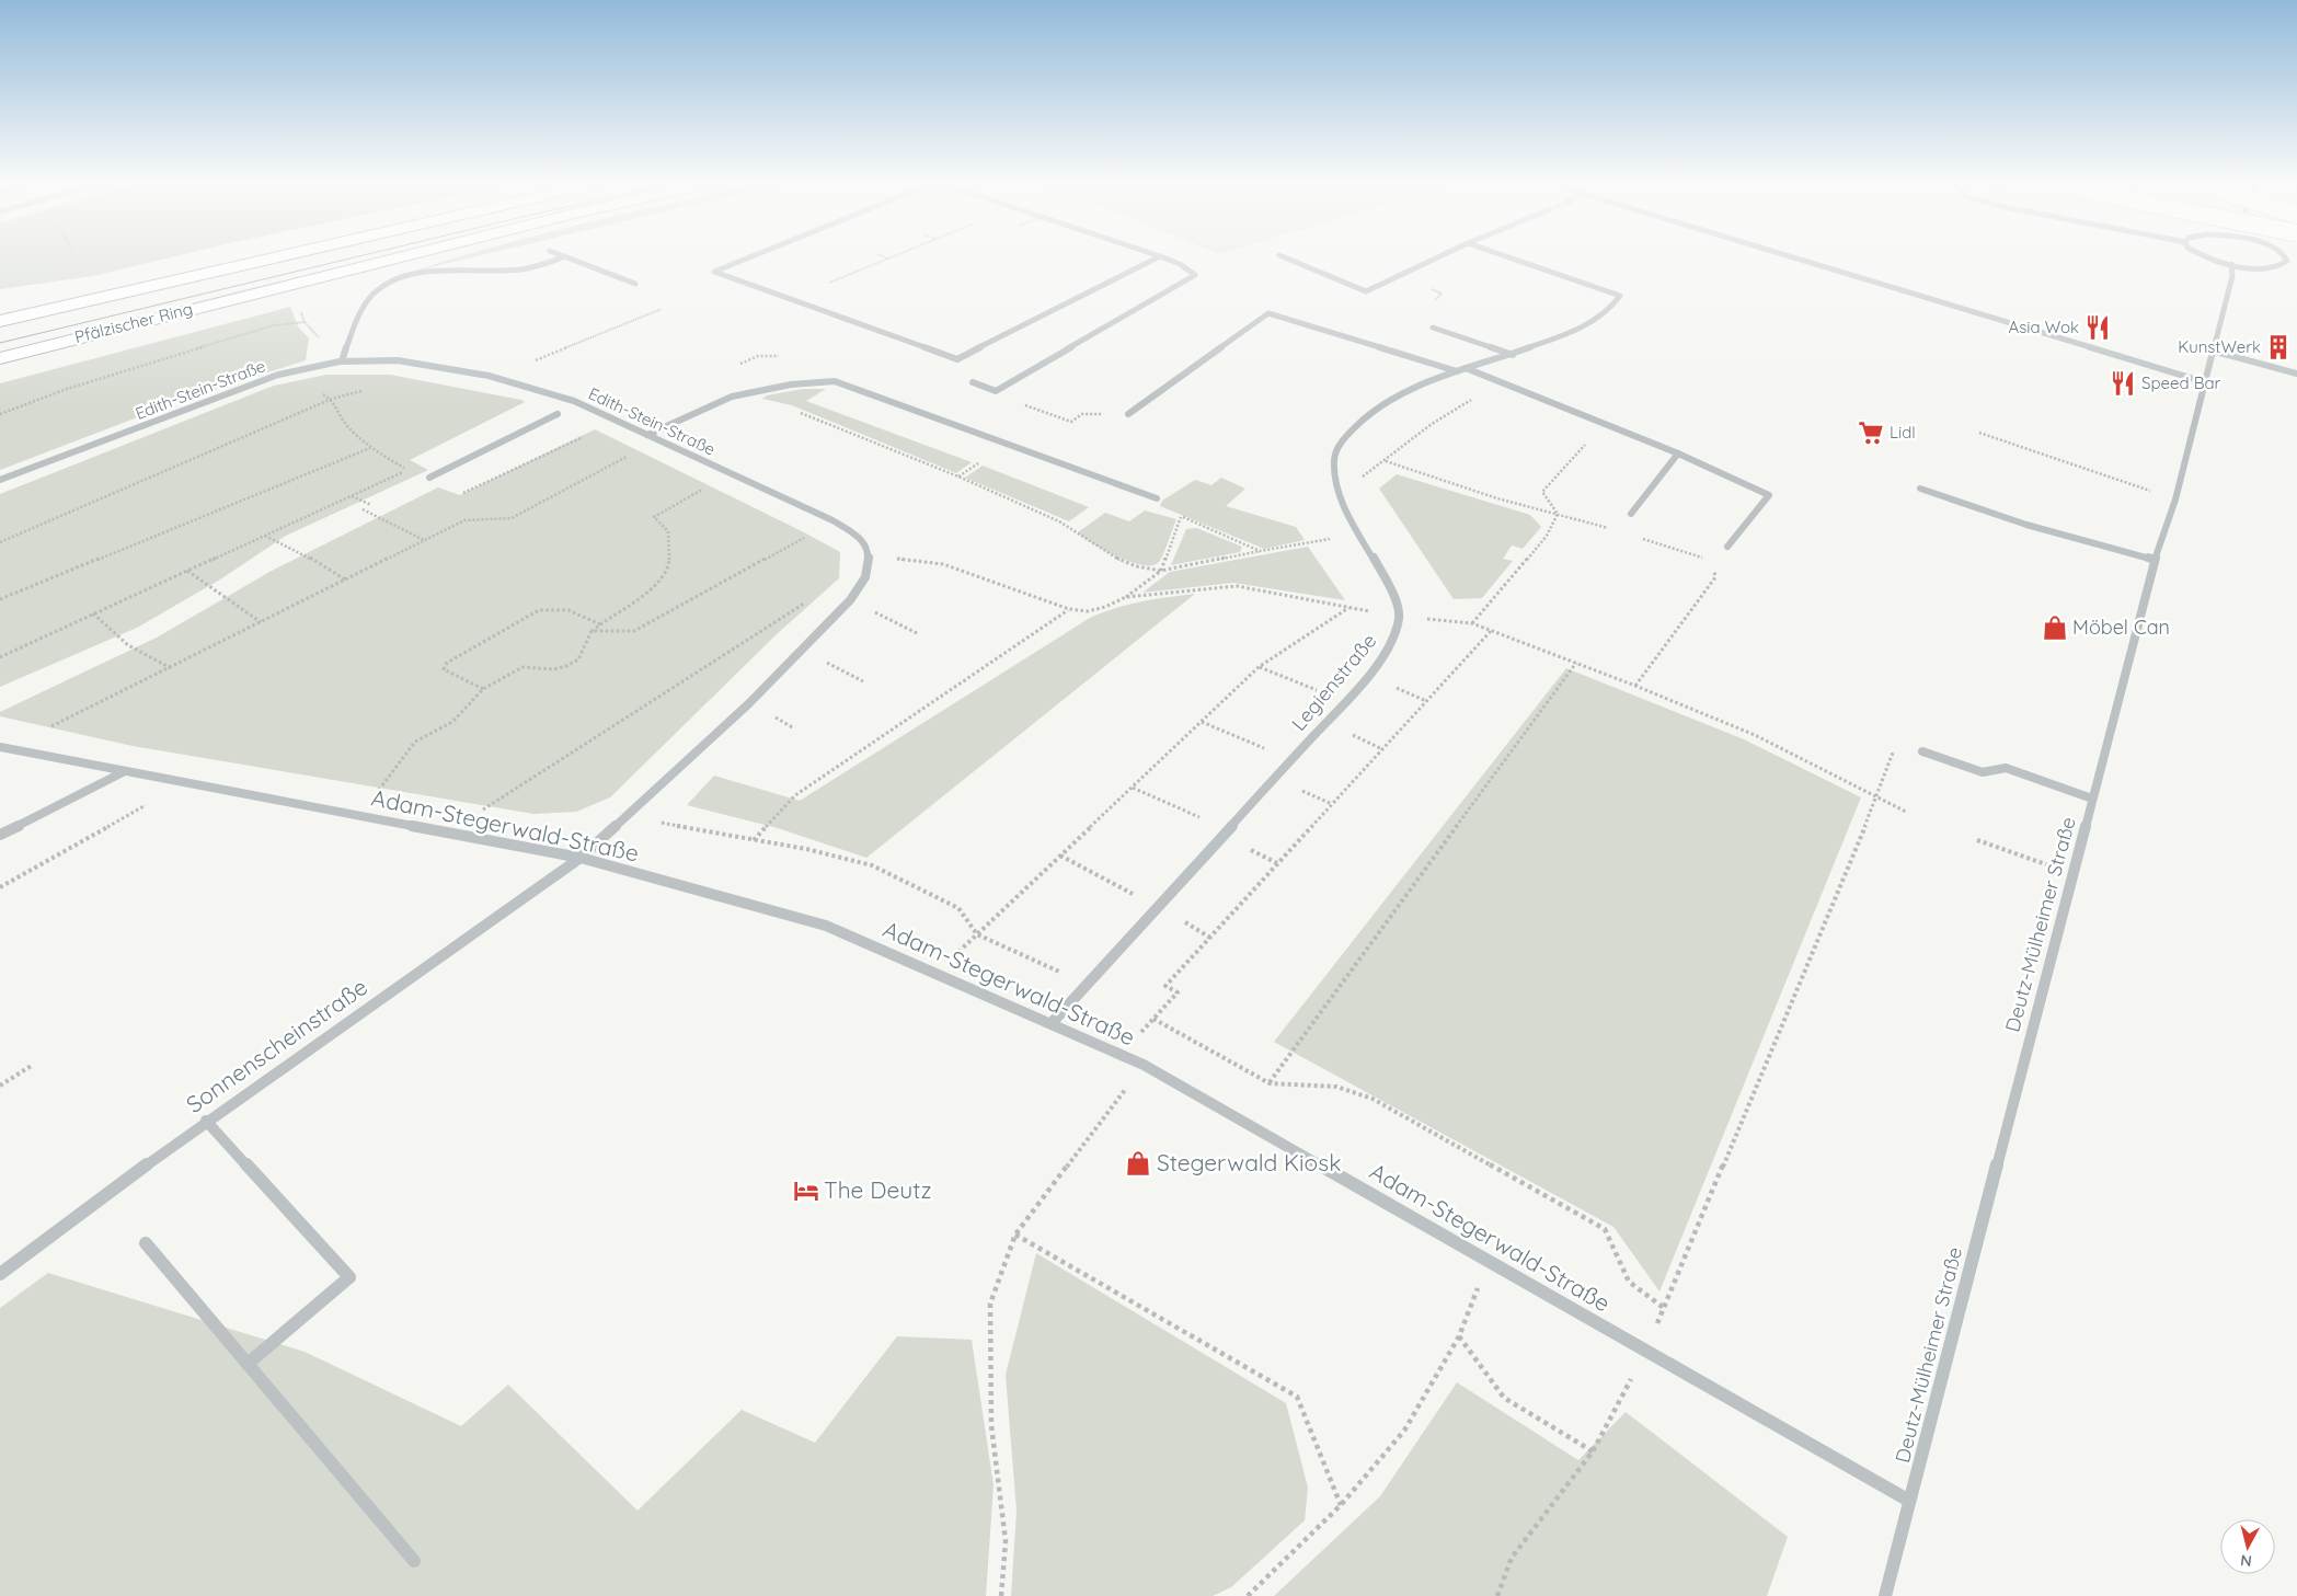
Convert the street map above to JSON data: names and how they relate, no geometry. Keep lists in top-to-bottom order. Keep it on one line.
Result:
{"streets":{"main road":["Pfälzischer Ring"],"street":["Edith-Stein-Straße","Legienstraße","Adam-Stegerwald-Straße","Deutz-Mülheimer Straße","Sonnenscheinstraße"]},"crossings":[["Legienstraße","Adam-Stegerwald-Straße"],["Adam-Stegerwald-Straße","Deutz-Mülheimer Straße"],["Adam-Stegerwald-Straße","Sonnenscheinstraße"]],"places":{"restaurant":["Asia Wok","Speed Bar"],"building":["KunstWerk"],"supermarket":["Lidl"],"shop":["Möbel Can","Stegerwald Kiosk"],"hotel":["The Deutz"]},"north":"bottom"}
